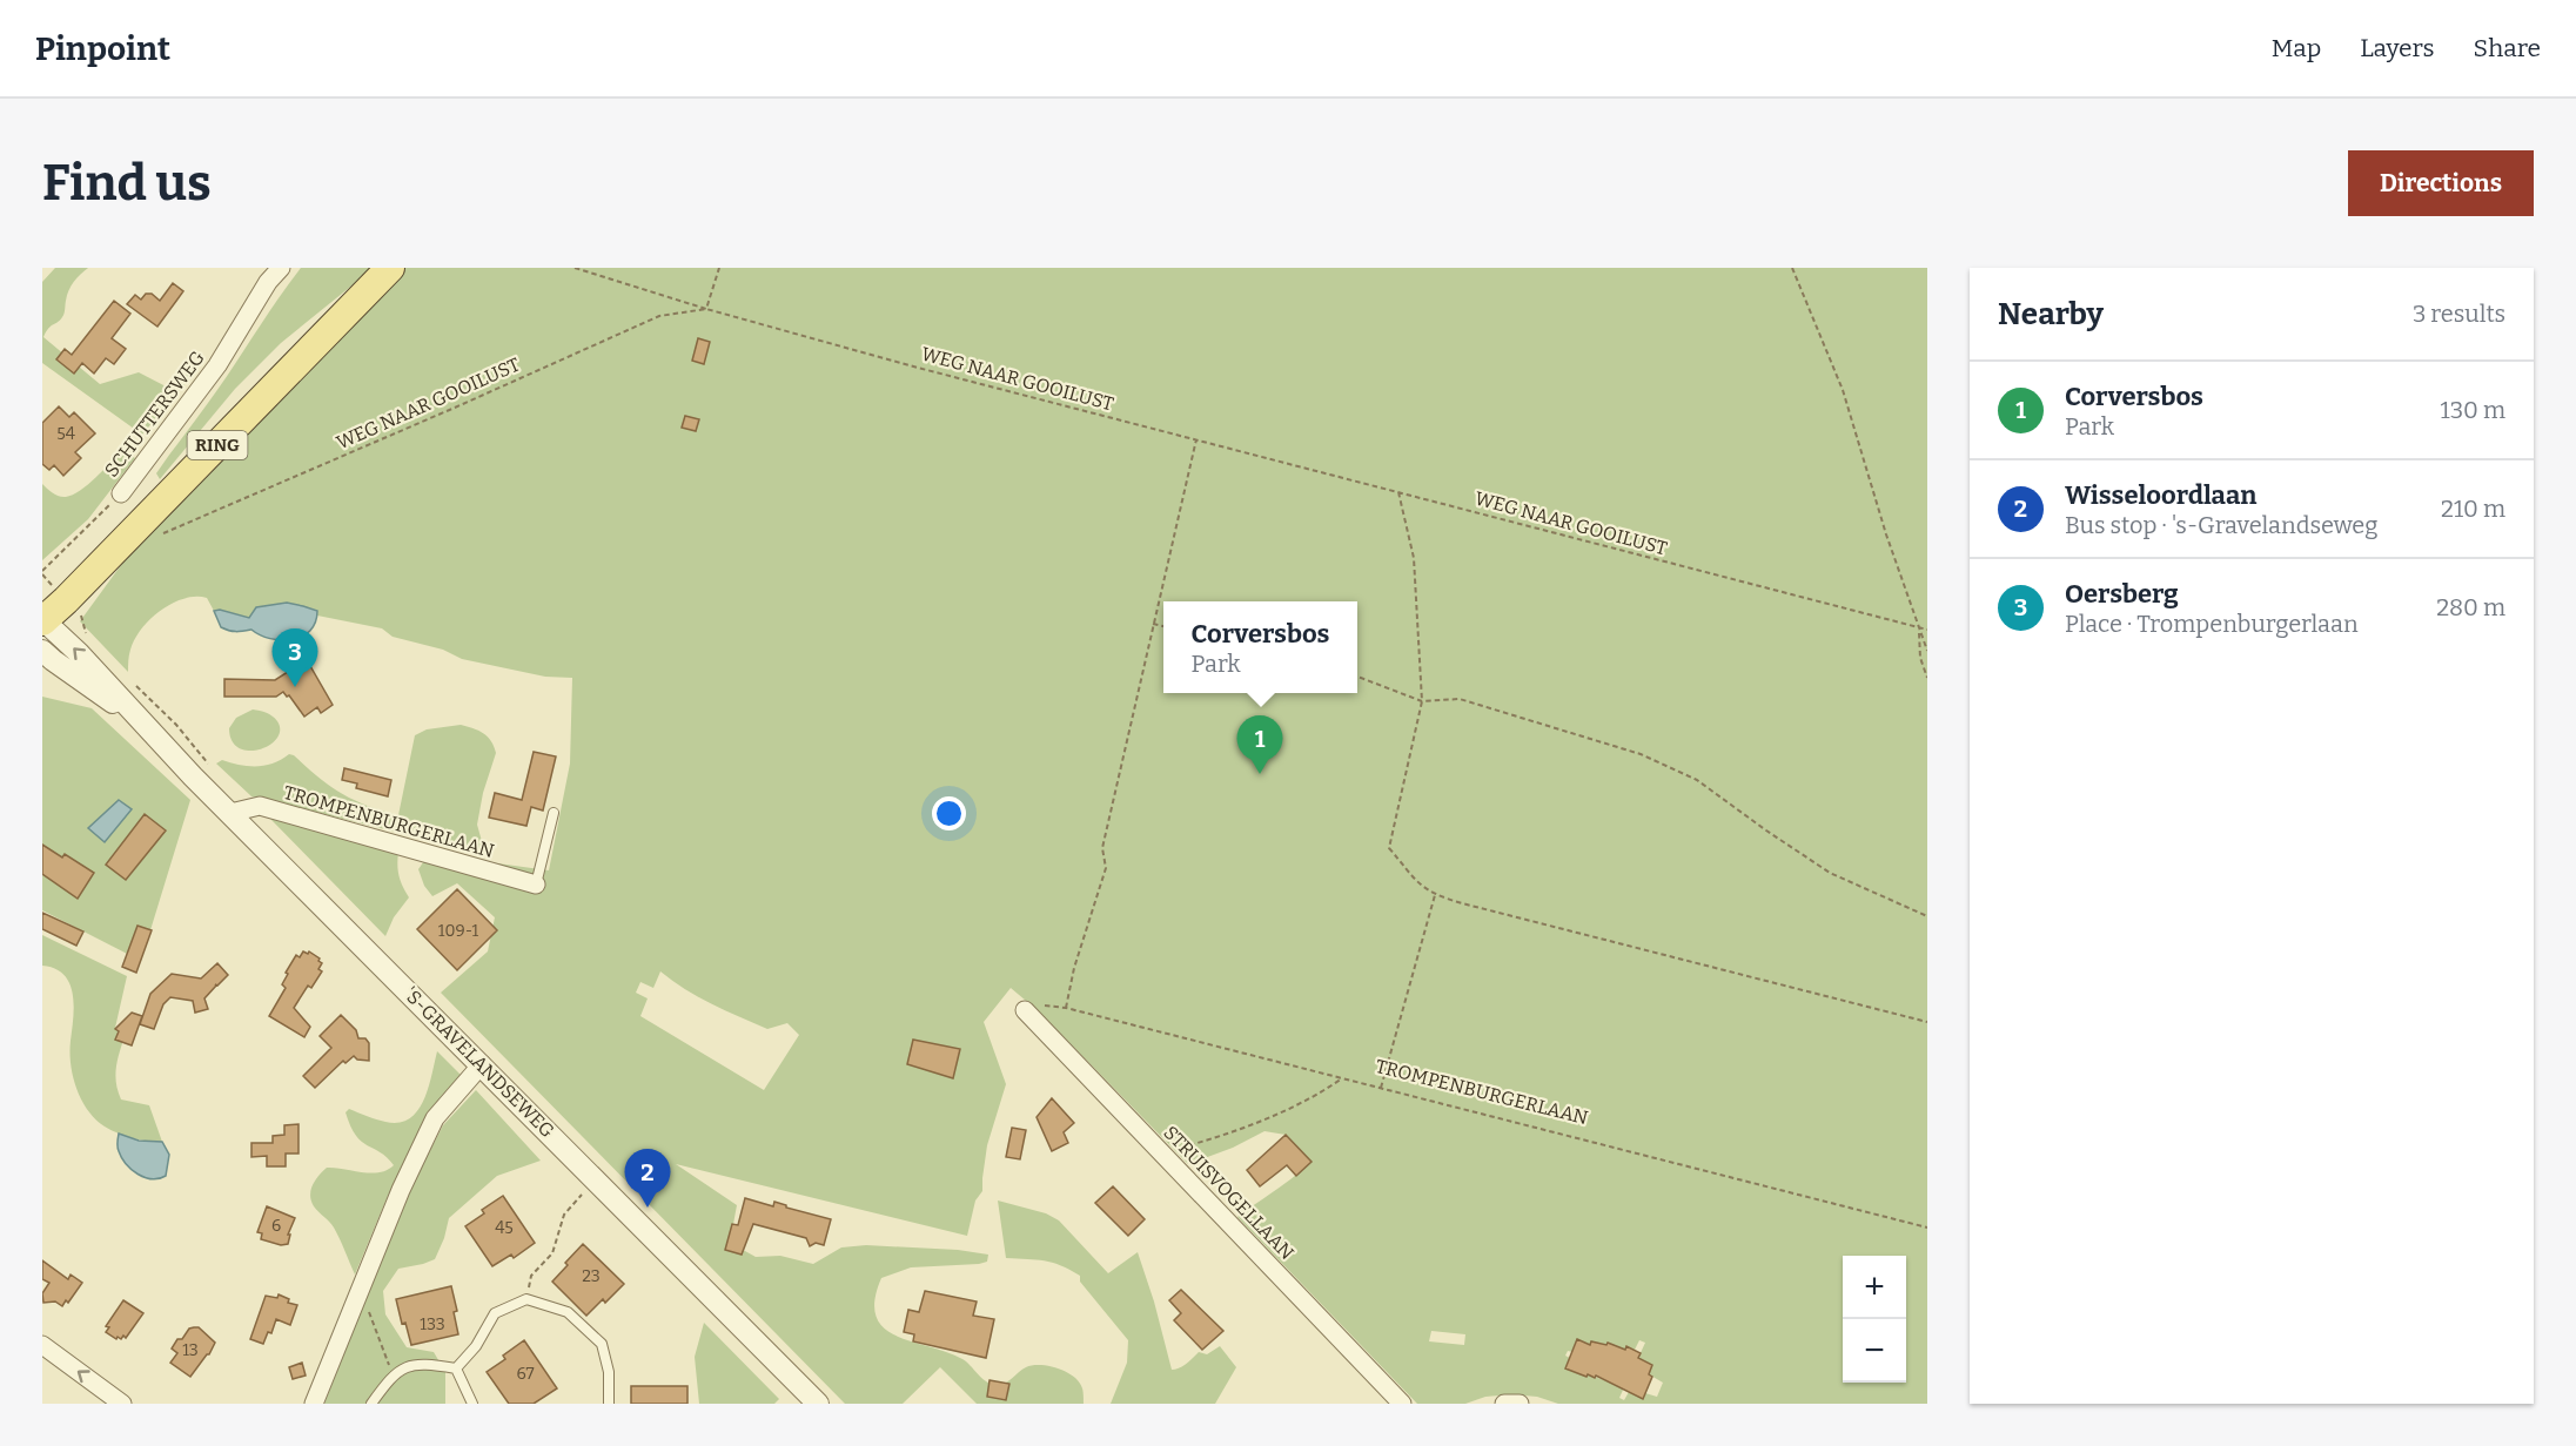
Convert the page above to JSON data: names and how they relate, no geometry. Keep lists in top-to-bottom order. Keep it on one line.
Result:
{"streets":{"main road":["RING"],"street":["SCHUTTERSWEG","TROMPENBURGERLAAN","'S-GRAVELANDSEWEG","STRUISVOGELLAAN"],"path":["WEG NAAR GOOILUST"]},"crossings":[["WEG NAAR GOOILUST","RING"],["RING","'S-GRAVELANDSEWEG"],["TROMPENBURGERLAAN","'S-GRAVELANDSEWEG"],["TROMPENBURGERLAAN","STRUISVOGELLAAN"]],"house_numbers":["54","109-1","6","45","23","133","13","67"],"page":{"header":"Pinpoint","nav":["Map","Layers","Share"],"buttons":"Directions","title":"Find us","heading":["Nearby","3 results"],"list":[{"mark":"1","name":"Corversbos","note":"Park","value":"130 m"},{"mark":"2","name":"Wisseloordlaan","note":"Bus stop · 's-Gravelandseweg","value":"210 m"},{"mark":"3","name":"Oersberg","note":"Place · Trompenburgerlaan","value":"280 m"}],"popup":["Corversbos","Park"],"pins":["3","1","2"],"map_buttons":["+","−"]}}
